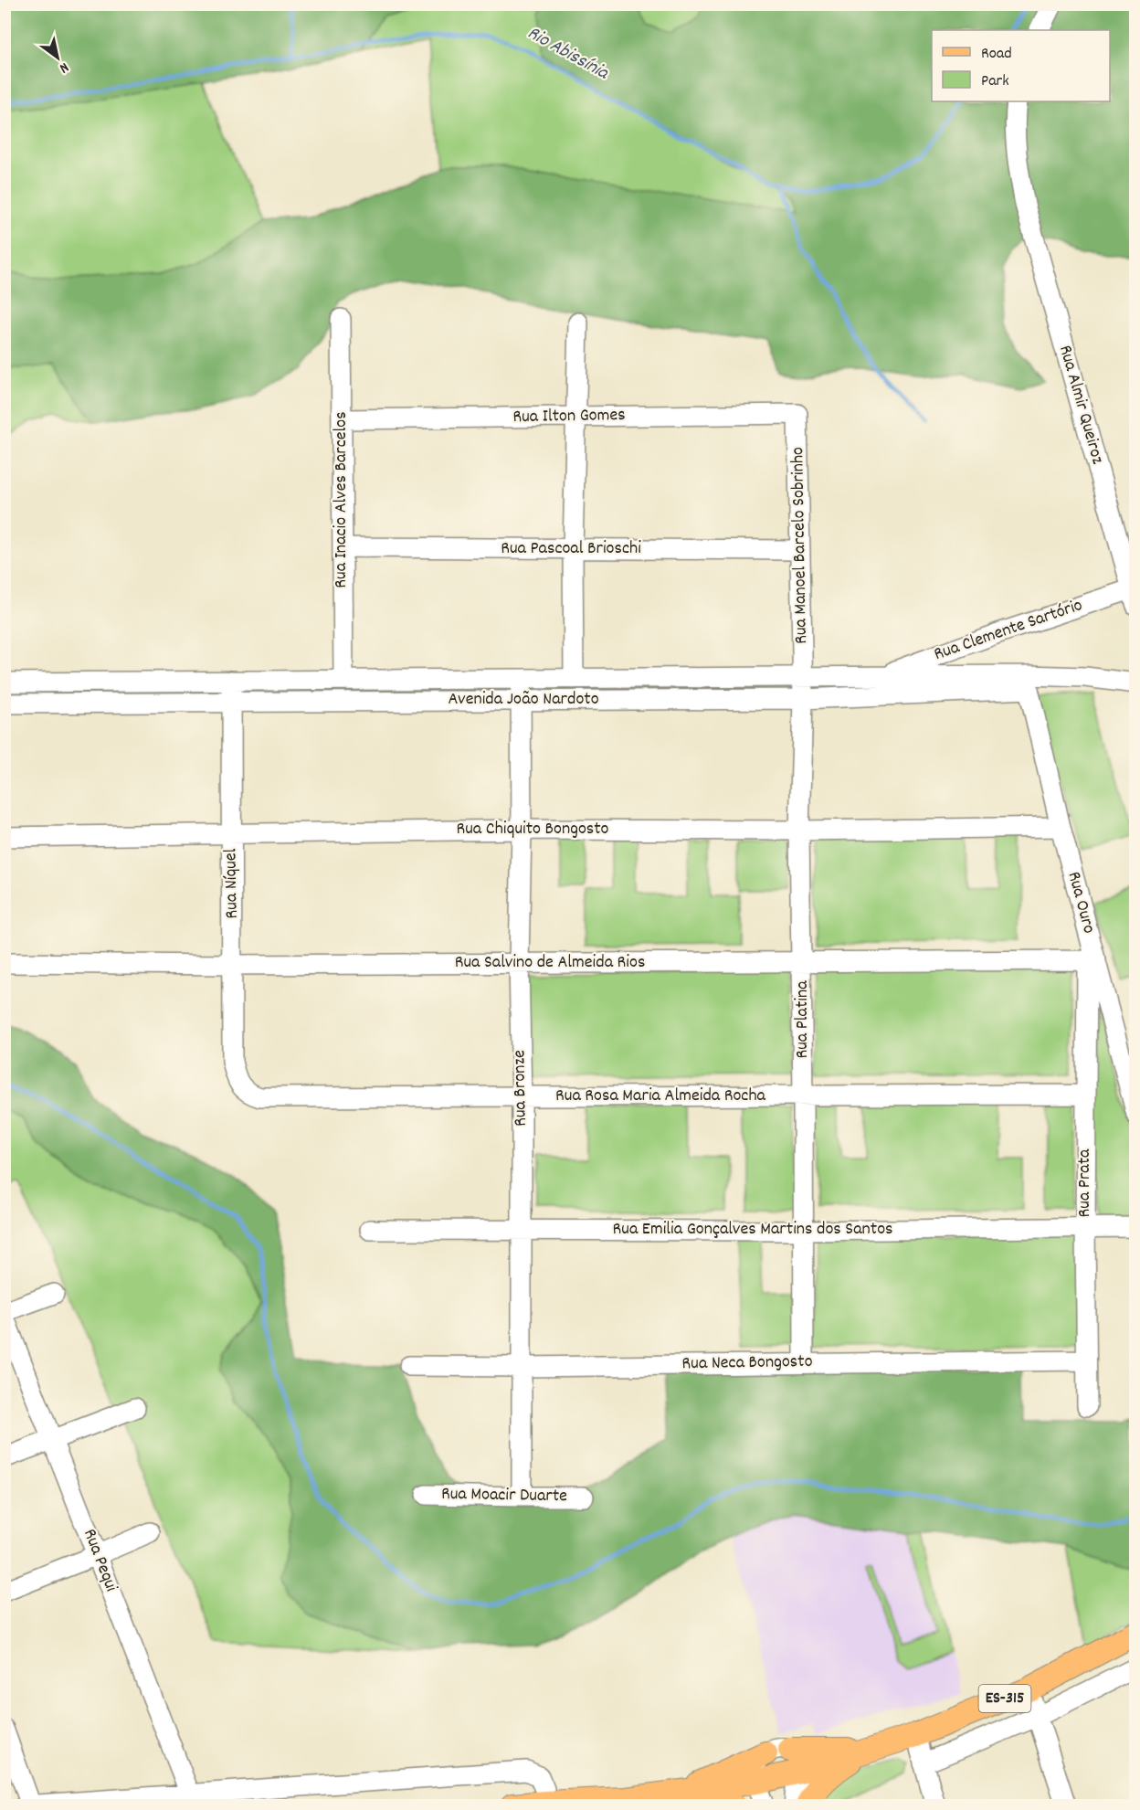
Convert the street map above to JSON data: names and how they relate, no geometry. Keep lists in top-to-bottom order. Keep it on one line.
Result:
{"streets":{"main road":["ES-315"],"street":["Rua Almir Queiroz","Rua Ilton Gomes","Rua Inacio Alves Barcelos","Rua Manoel Barcelo Sobrinho","Rua Pascoal Brioschi","Rua Clemente Sartório","Avenida João Nardoto","Rua Chiquito Bongosto","Rua Níquel","Rua Ouro","Rua Salvino de Almeida Rios","Rua Platina","Rua Bronze","Rua Rosa Maria Almeida Rocha","Rua Prata","Rua Emilia Gonçalves Martins dos Santos","Rua Neca Bongosto","Rua Moacir Duarte","Rua Pequi"]},"crossings":[["Rua Almir Queiroz","Rua Clemente Sartório"],["Rua Ilton Gomes","Rua Inacio Alves Barcelos"],["Rua Ilton Gomes","Rua Manoel Barcelo Sobrinho"],["Rua Inacio Alves Barcelos","Rua Pascoal Brioschi"],["Rua Inacio Alves Barcelos","Avenida João Nardoto"],["Rua Manoel Barcelo Sobrinho","Rua Pascoal Brioschi"],["Rua Manoel Barcelo Sobrinho","Avenida João Nardoto"],["Rua Manoel Barcelo Sobrinho","Rua Platina"],["Rua Clemente Sartório","Avenida João Nardoto"],["Avenida João Nardoto","Rua Níquel"],["Avenida João Nardoto","Rua Ouro"],["Avenida João Nardoto","Rua Platina"],["Avenida João Nardoto","Rua Bronze"],["Rua Chiquito Bongosto","Rua Níquel"],["Rua Chiquito Bongosto","Rua Ouro"],["Rua Chiquito Bongosto","Rua Platina"],["Rua Chiquito Bongosto","Rua Bronze"],["Rua Níquel","Rua Salvino de Almeida Rios"],["Rua Níquel","Rua Rosa Maria Almeida Rocha"],["Rua Ouro","Rua Salvino de Almeida Rios"],["Rua Ouro","Rua Prata"],["Rua Salvino de Almeida Rios","Rua Platina"],["Rua Salvino de Almeida Rios","Rua Bronze"],["Rua Salvino de Almeida Rios","Rua Prata"],["Rua Platina","Rua Rosa Maria Almeida Rocha"],["Rua Platina","Rua Emilia Gonçalves Martins dos Santos"],["Rua Platina","Rua Neca Bongosto"],["Rua Bronze","Rua Rosa Maria Almeida Rocha"],["Rua Bronze","Rua Emilia Gonçalves Martins dos Santos"],["Rua Bronze","Rua Neca Bongosto"],["Rua Bronze","Rua Moacir Duarte"],["Rua Rosa Maria Almeida Rocha","Rua Prata"],["Rua Prata","Rua Emilia Gonçalves Martins dos Santos"],["Rua Prata","Rua Neca Bongosto"]],"water":["Rio Abissínia"],"legend":["Road","Park"],"north":"bottom right"}
